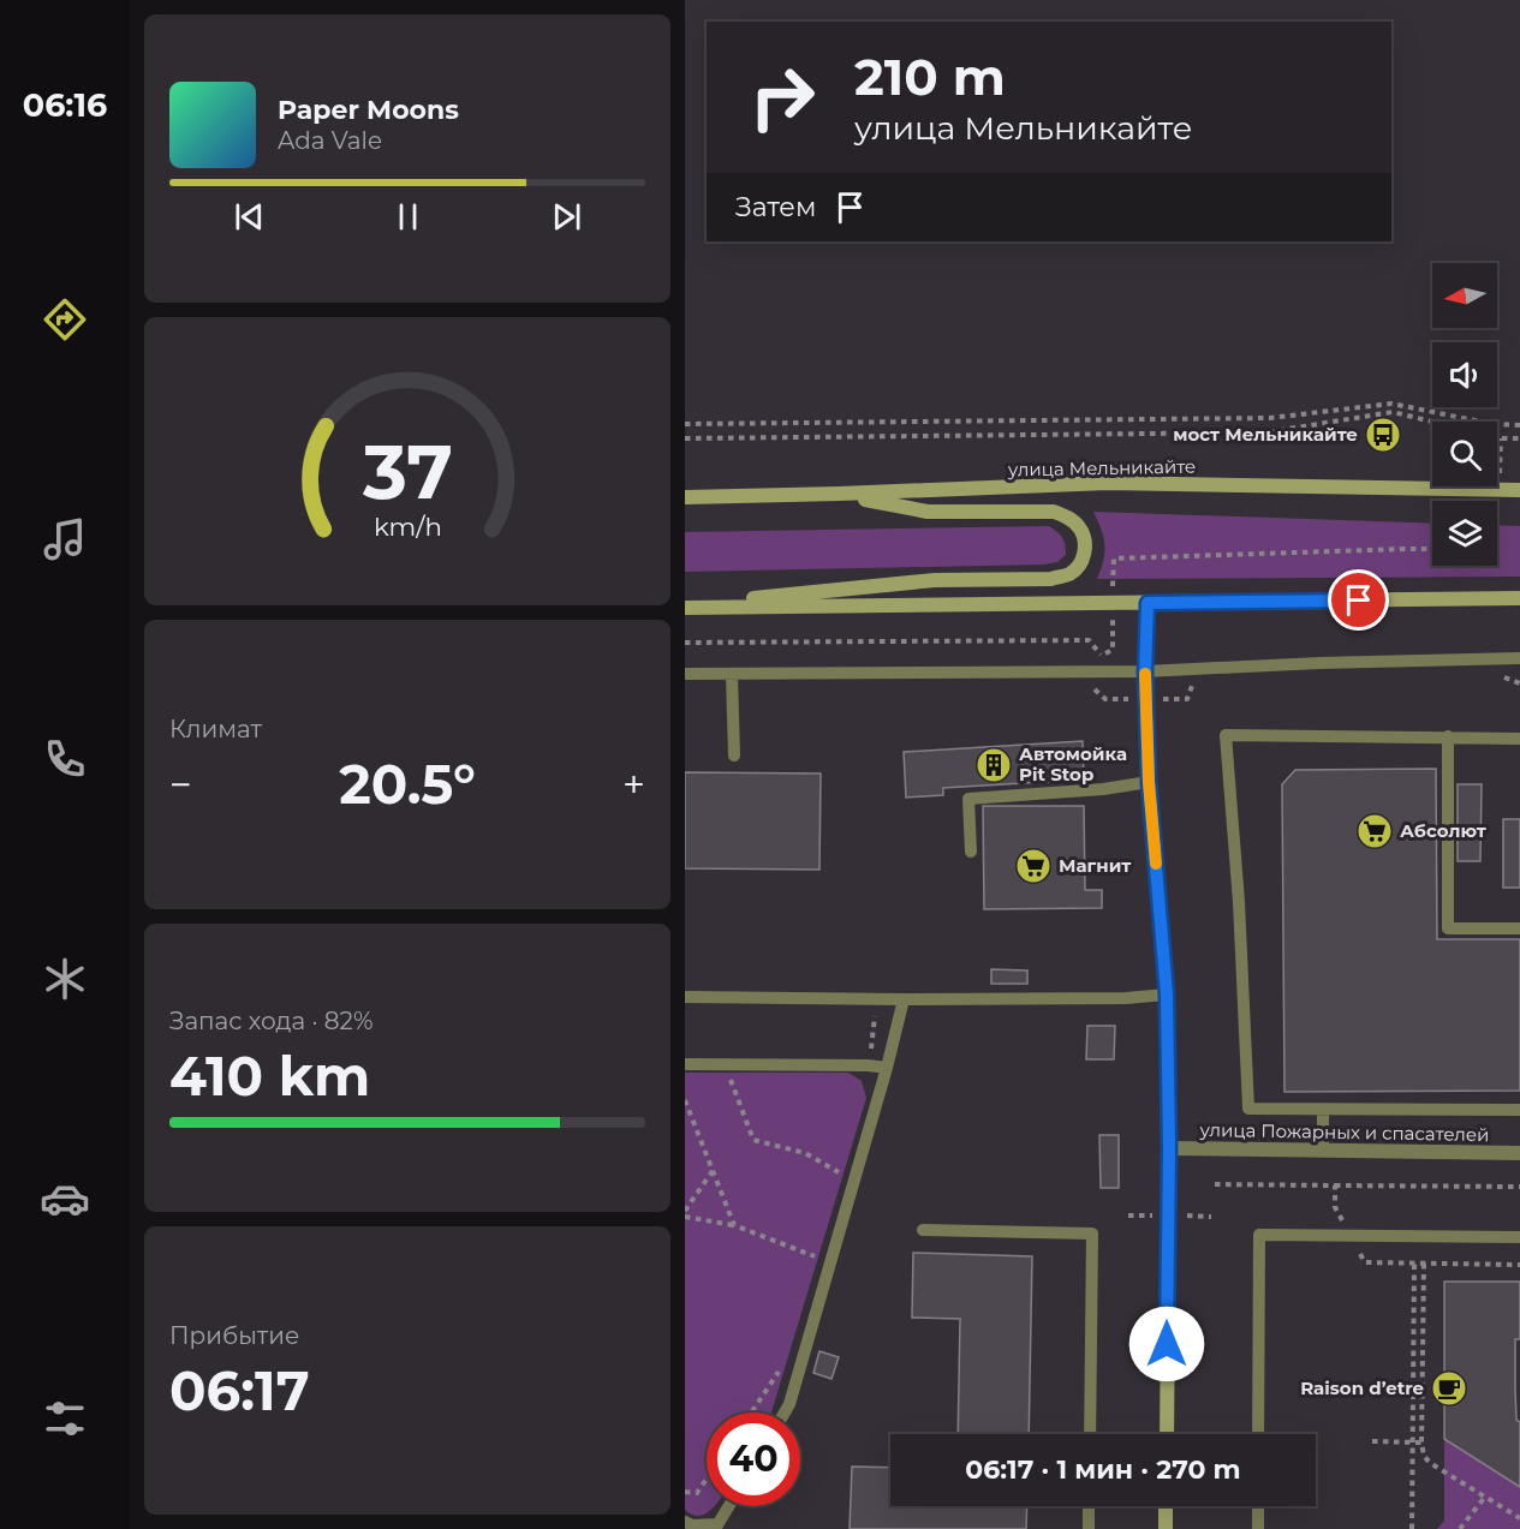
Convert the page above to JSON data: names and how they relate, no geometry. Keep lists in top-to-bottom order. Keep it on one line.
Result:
{"streets":{"main road":["улица Мельникайте"],"street":["улица Пожарных и спасателей"]},"places":{"bus stop":["мост Мельникайте"],"building":["Автомойка Pit Stop"],"supermarket":["Абсолют","Магнит"],"cafe":["Raison d’etre"]},"north":"left","page":{"tabs":"06:16","turn":["210 m","улица Мельникайте"],"song":["Paper Moons","Ada Vale"],"then":"Затем","tile":["Климат",["Запас хода · 82%","410 km"],["Прибытие","06:17"]],"heat":["−","20.5°","+"],"limit":"40","trip":"06:17 · 1 мин · 270 m","gauge":["37","km/h"]}}
